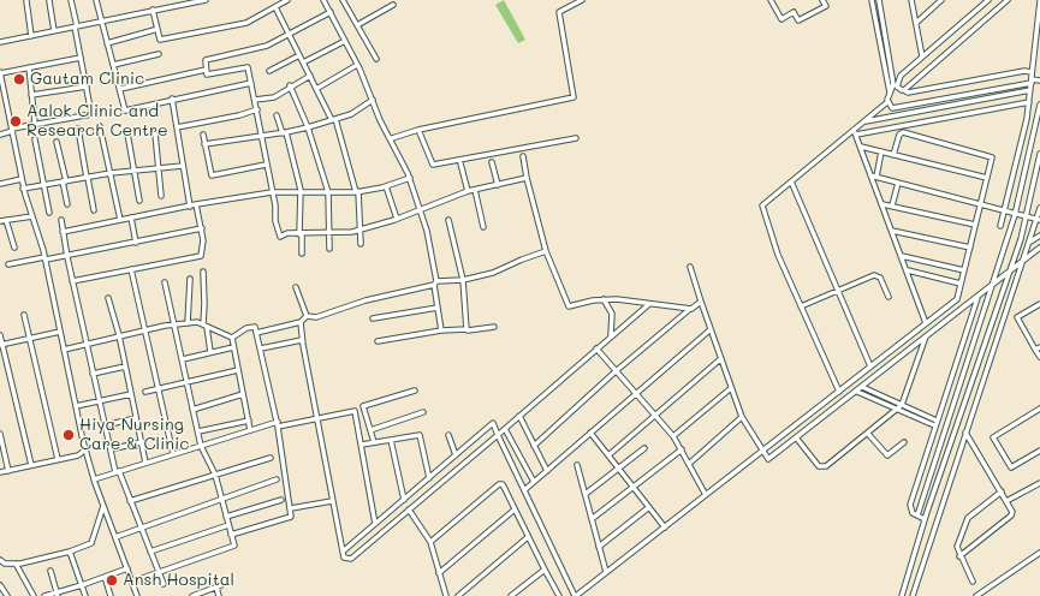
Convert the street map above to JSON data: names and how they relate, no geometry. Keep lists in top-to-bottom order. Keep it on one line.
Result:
{"places":["Gautam Clinic","Aalok Clinic and Research Centre","Hiya Nursing Care & Clinic","Ansh Hospital"]}
